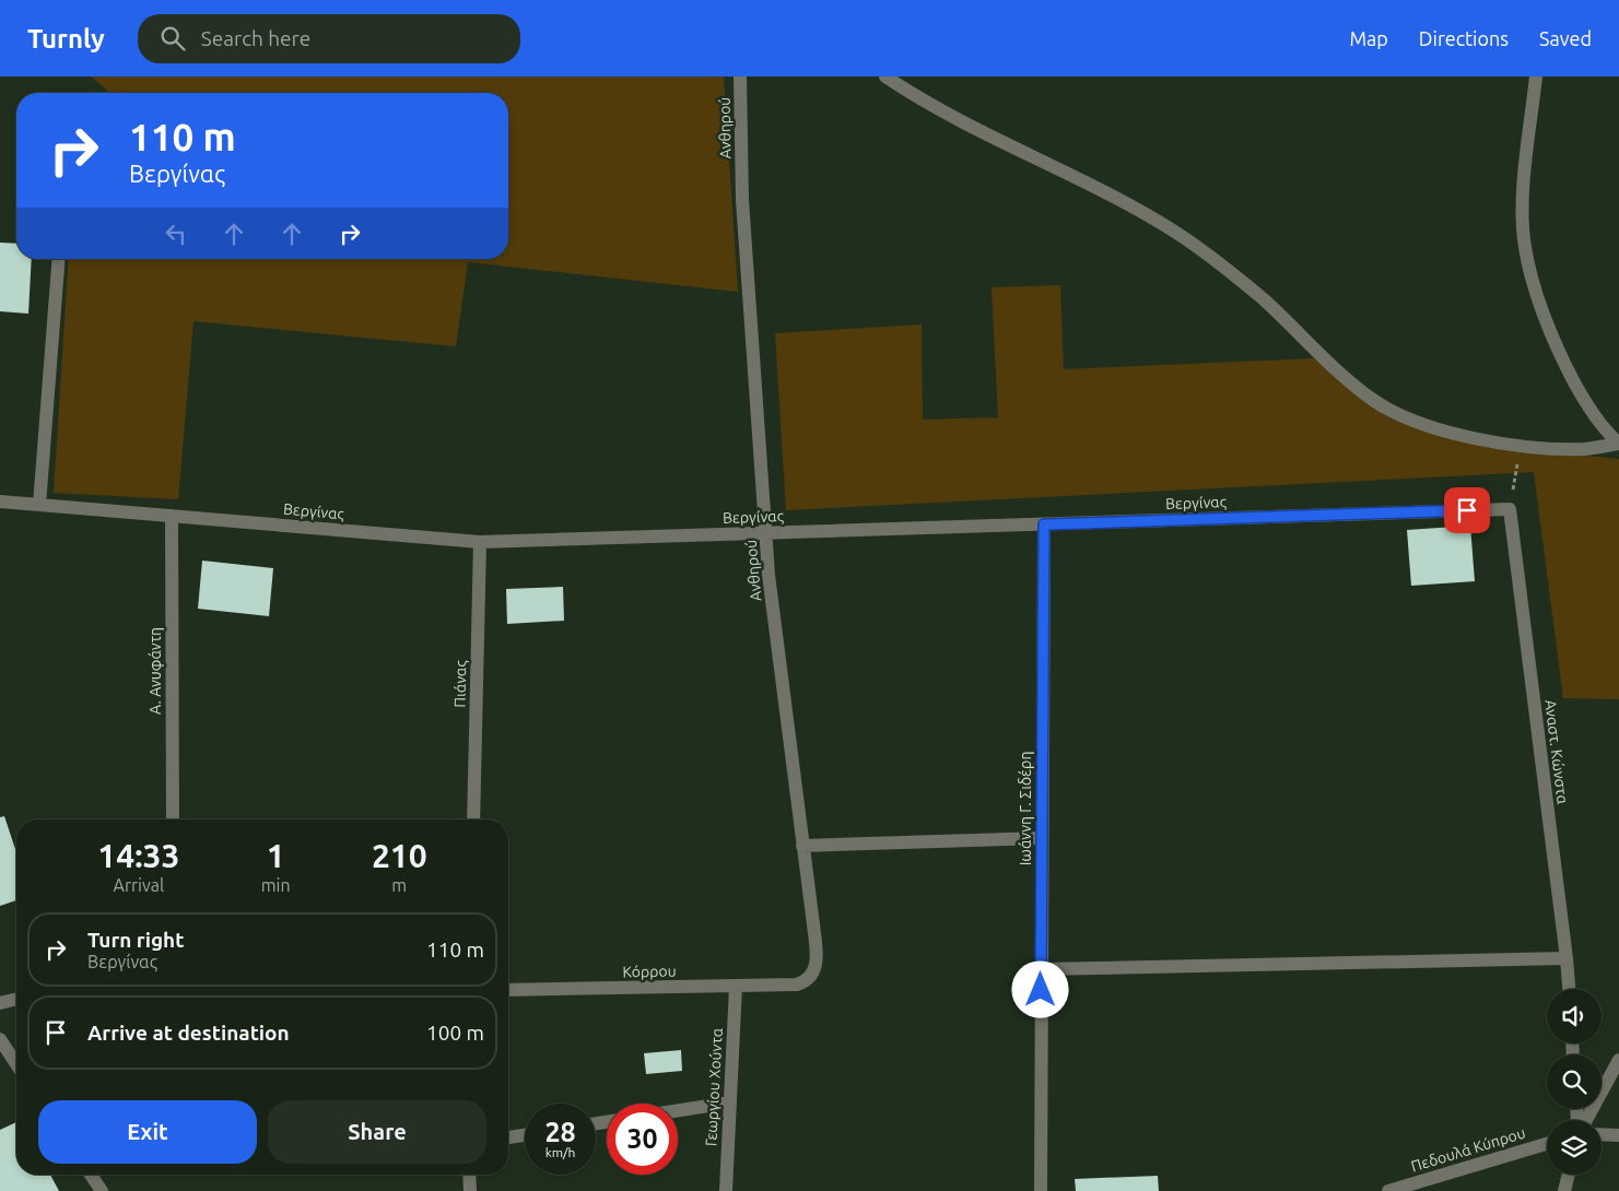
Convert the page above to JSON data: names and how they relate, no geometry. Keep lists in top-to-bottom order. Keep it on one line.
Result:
{"streets":{"street":["Ανθηρού","Βεργίνας","Α. Ανυφάντη","Πιάνας","Αναστ. Κώνστα","Ιωάννη Γ. Σιδέρη","Κόρρου","Γεωργίου Χούντα","Πεδουλά Κύπρου"]},"crossings":[["Ανθηρού","Βεργίνας"],["Ανθηρού","Κόρρου"],["Βεργίνας","Α. Ανυφάντη"],["Βεργίνας","Πιάνας"],["Βεργίνας","Αναστ. Κώνστα"],["Βεργίνας","Ιωάννη Γ. Σιδέρη"],["Κόρρου","Γεωργίου Χούντα"]],"page":{"header":"Turnly","search":"Search here","nav":["Map","Directions","Saved"],"turn":["110 m","Βεργίνας"],"eta":["14:33","Arrival","1","min","210","m"],"list":[{"name":"Turn right","note":"Βεργίνας","value":"110 m"},{"name":"Arrive at destination","value":"100 m"}],"buttons":["Exit","Share"],"speed":"28 km/h","limit":"30"}}
